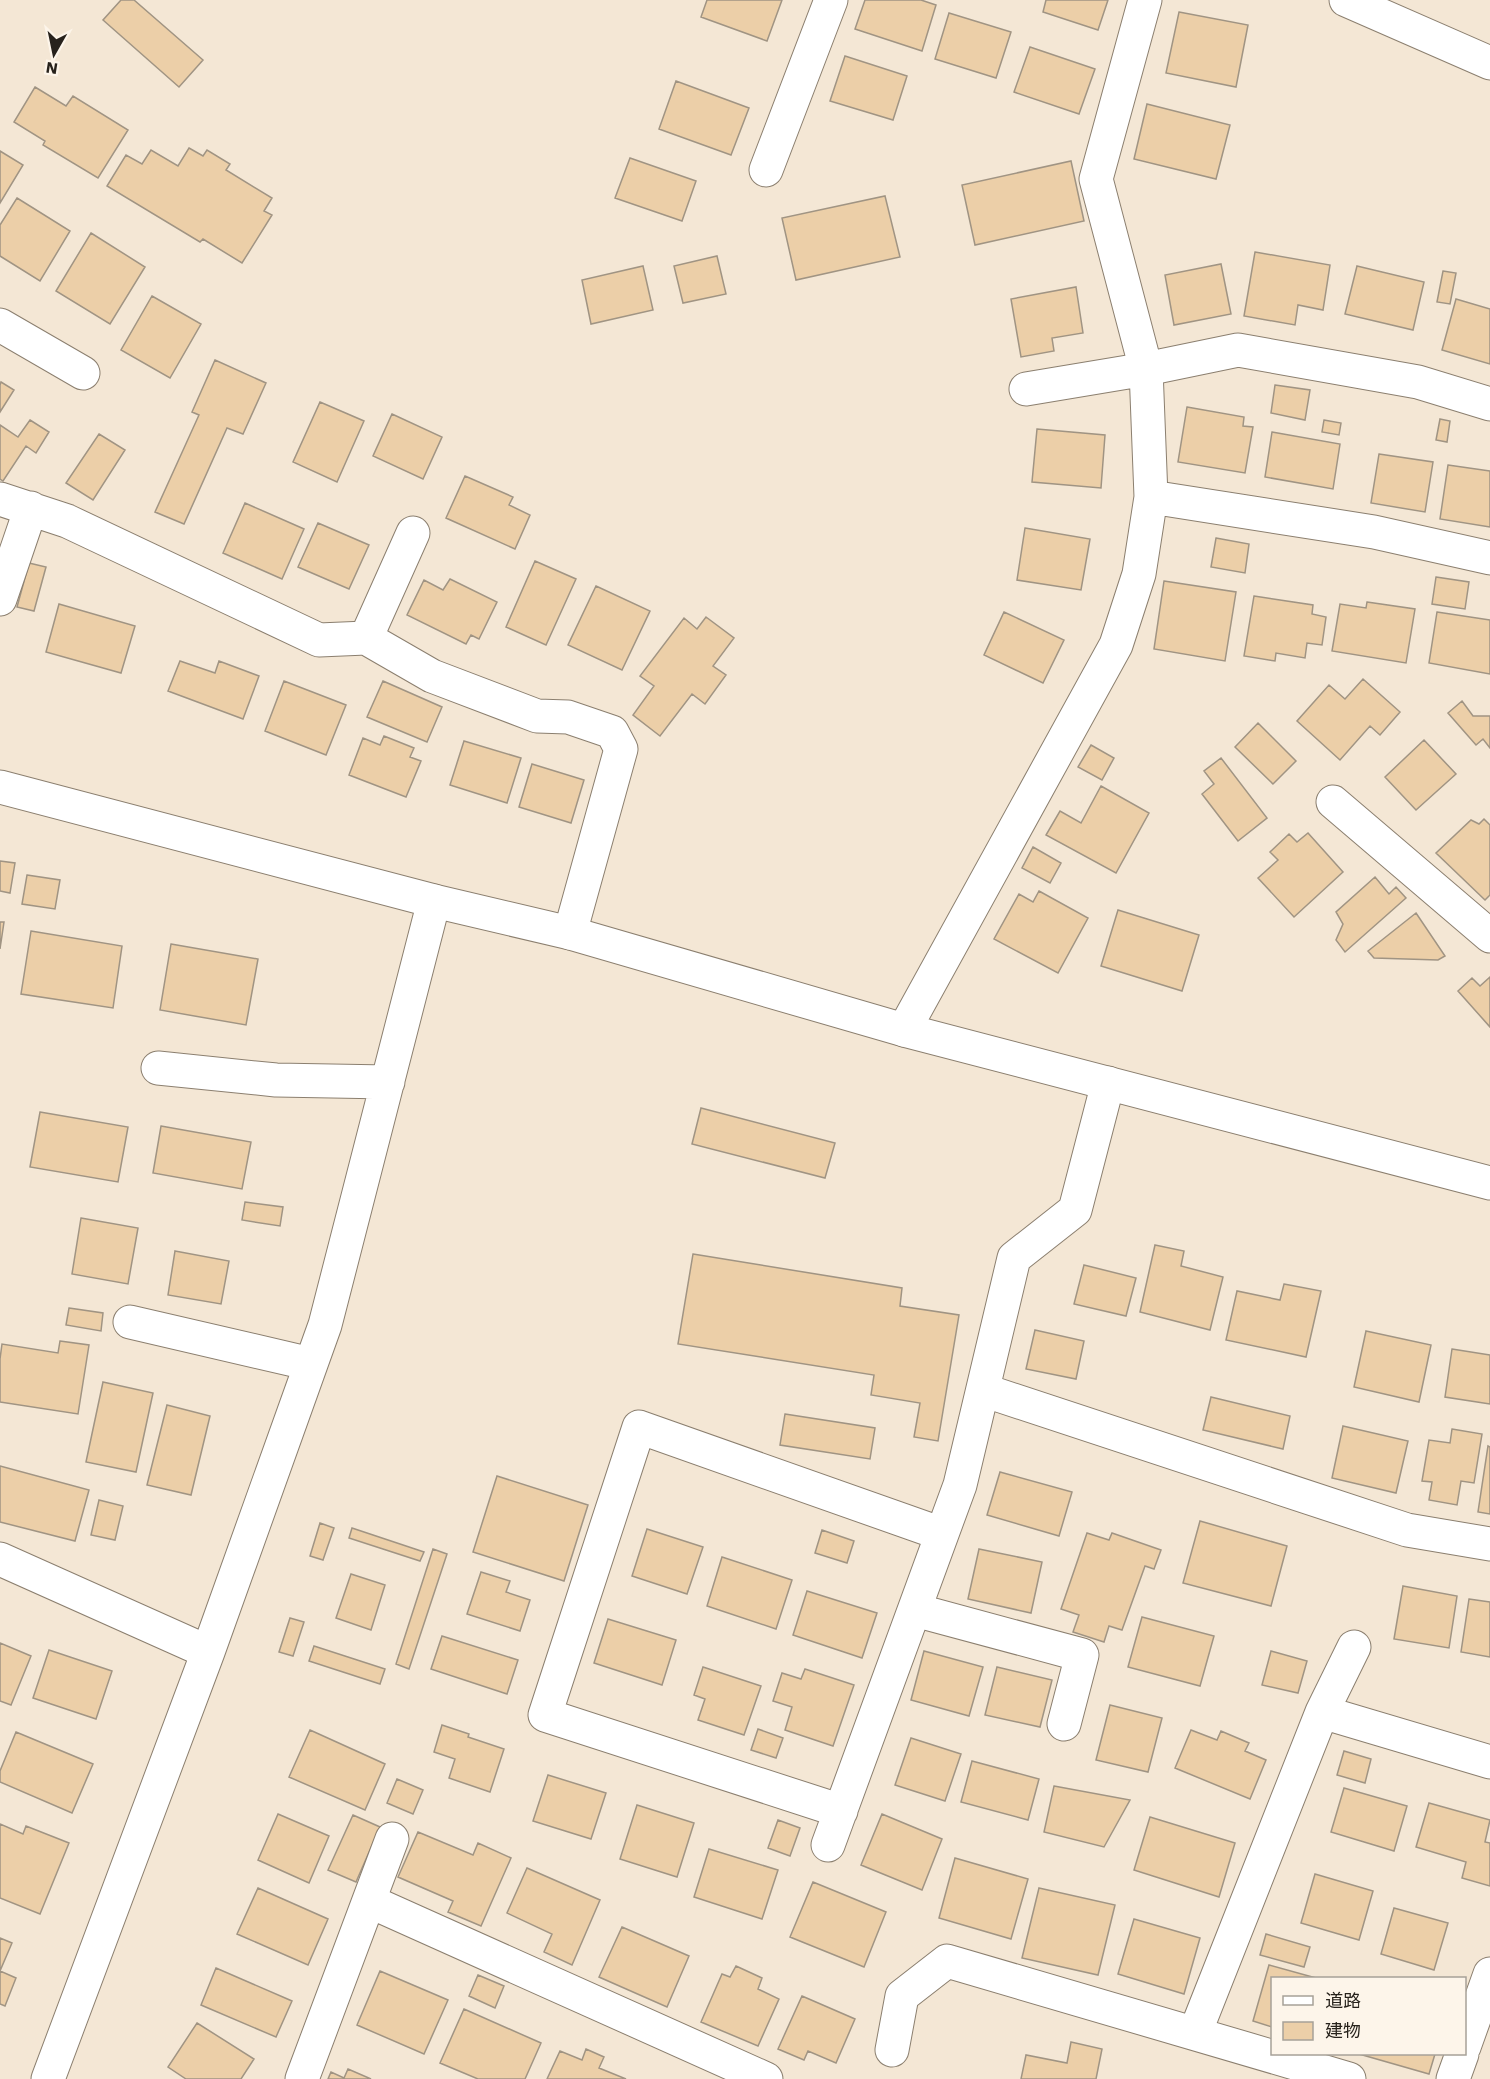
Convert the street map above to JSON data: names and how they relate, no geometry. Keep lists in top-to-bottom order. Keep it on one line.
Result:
{"legend":["道路","建物"],"north":"bottom"}
